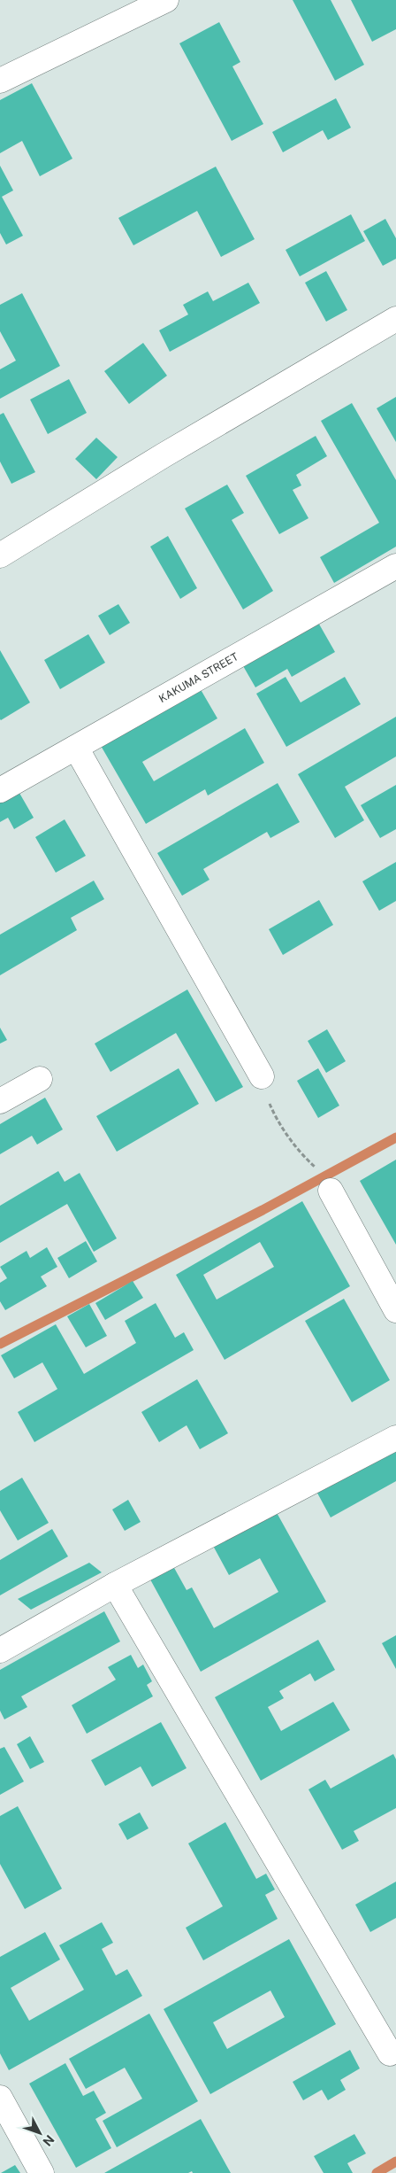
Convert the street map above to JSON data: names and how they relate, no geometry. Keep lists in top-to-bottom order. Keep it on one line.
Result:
{"streets":{"street":["KAKUMA STREET"]},"north":"bottom right"}
